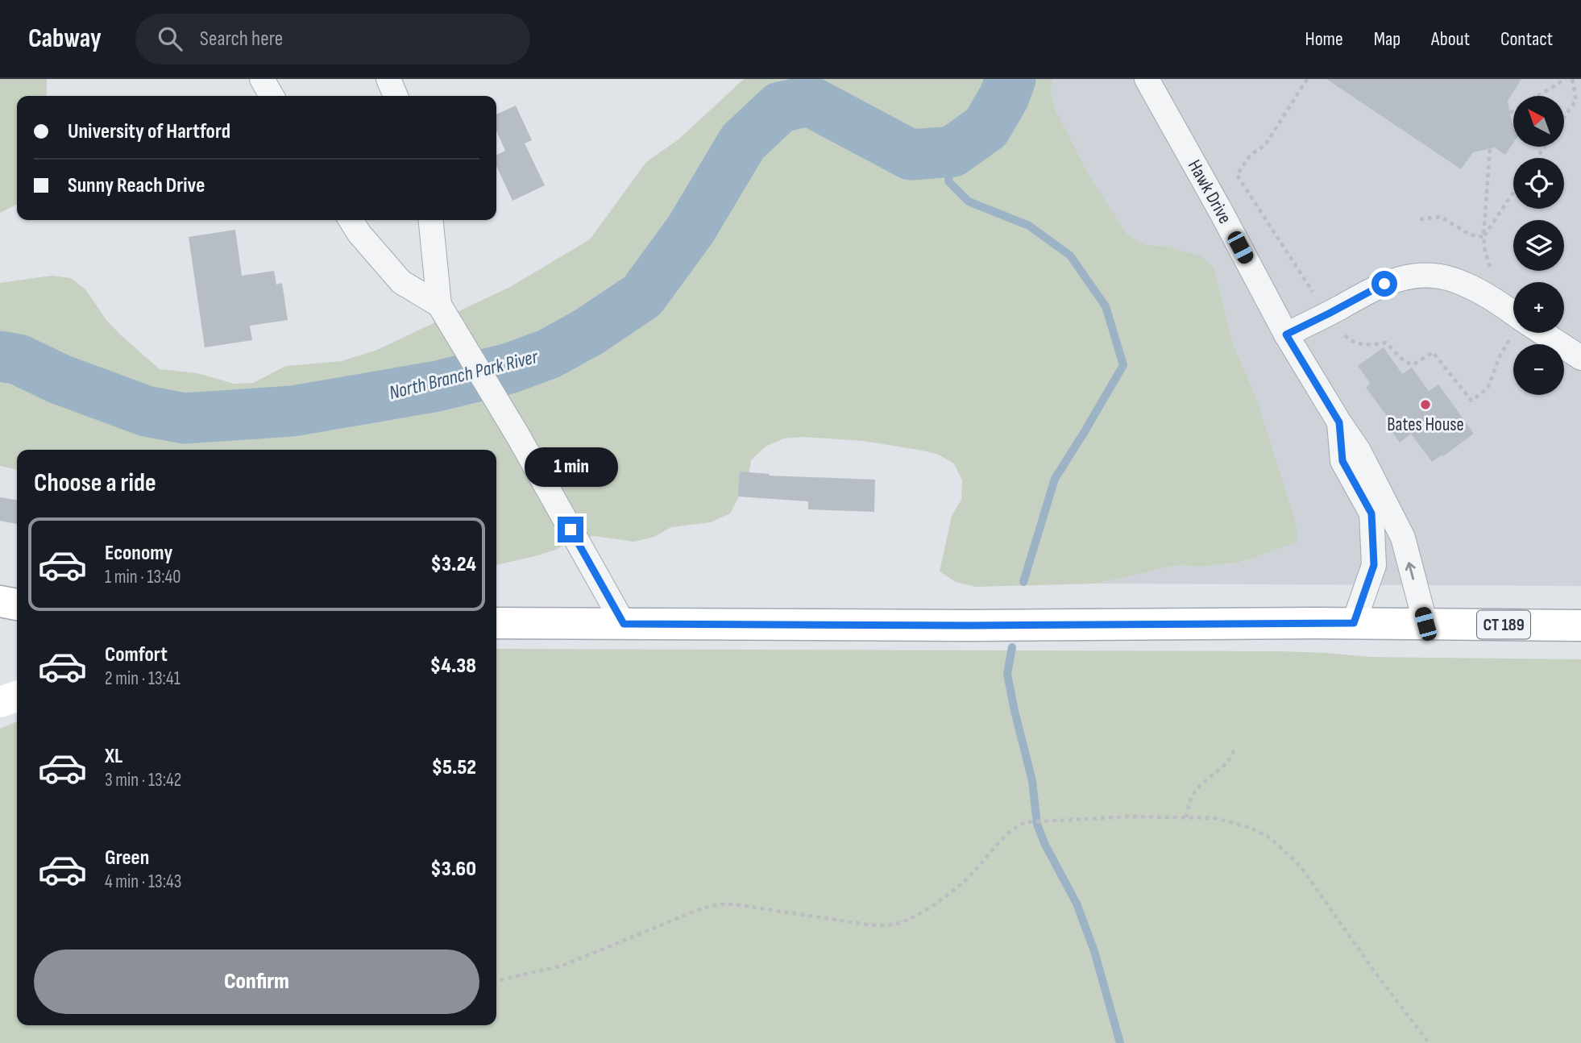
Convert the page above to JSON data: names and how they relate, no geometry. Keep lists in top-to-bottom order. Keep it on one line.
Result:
{"streets":{"main road":["CT 189"],"street":["Hawk Drive"]},"crossings":[["Hawk Drive","CT 189"]],"water":["North Branch Park River"],"places":["Bates House"],"north":"top left","page":{"header":"Cabway","search":"Search here","nav":["Home","Map","About","Contact"],"map_buttons":["+","−"],"banner":["University of Hartford","Sunny Reach Drive"],"bubble":"1 min","heading":"Choose a ride","list":[{"name":"Economy","note":"1 min · 13:40","value":"$3.24"},{"name":"Comfort","note":"2 min · 13:41","value":"$4.38"},{"name":"XL","note":"3 min · 13:42","value":"$5.52"},{"name":"Green","note":"4 min · 13:43","value":"$3.60"}],"buttons":"Confirm"}}
